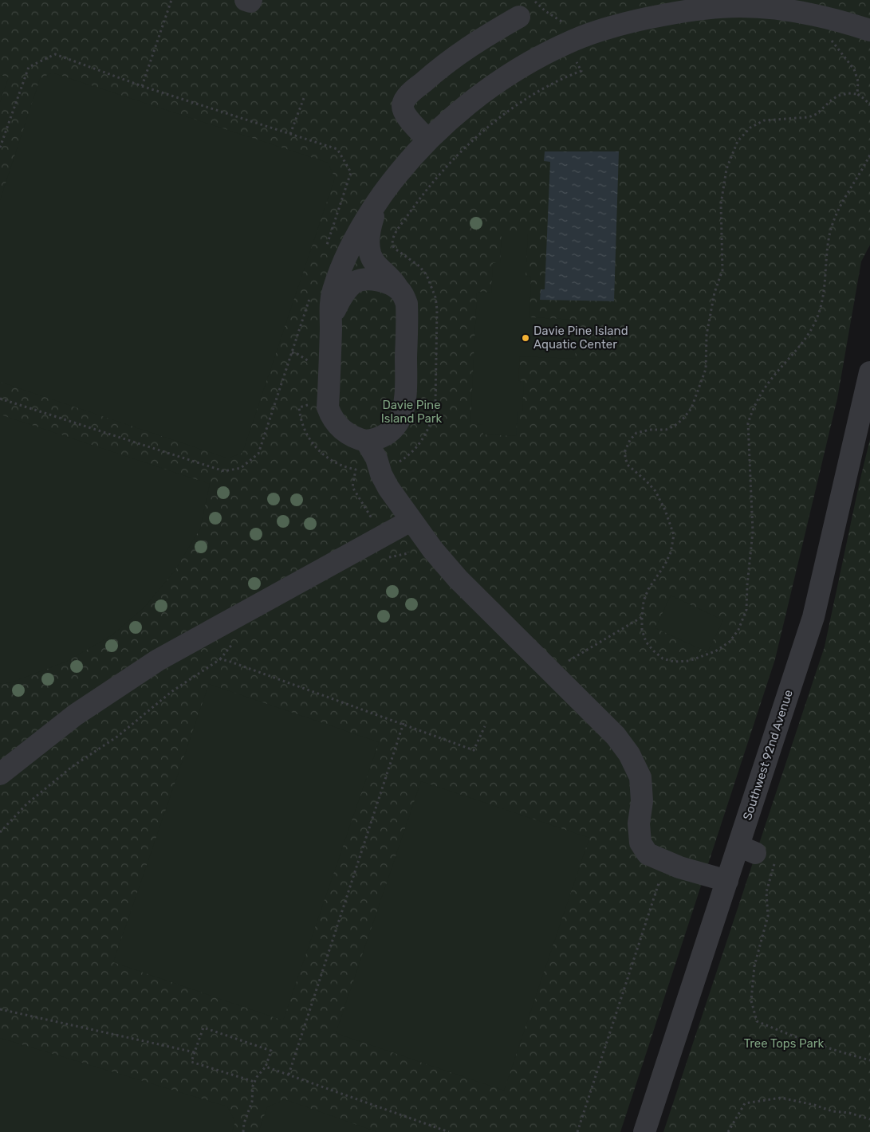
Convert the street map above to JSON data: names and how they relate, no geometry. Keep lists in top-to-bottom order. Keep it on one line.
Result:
{"streets":{"street":["Southwest 92nd Avenue"]},"parks":["Davie Pine Island Park","Tree Tops Park"],"places":["Davie Pine Island Aquatic Center"]}
